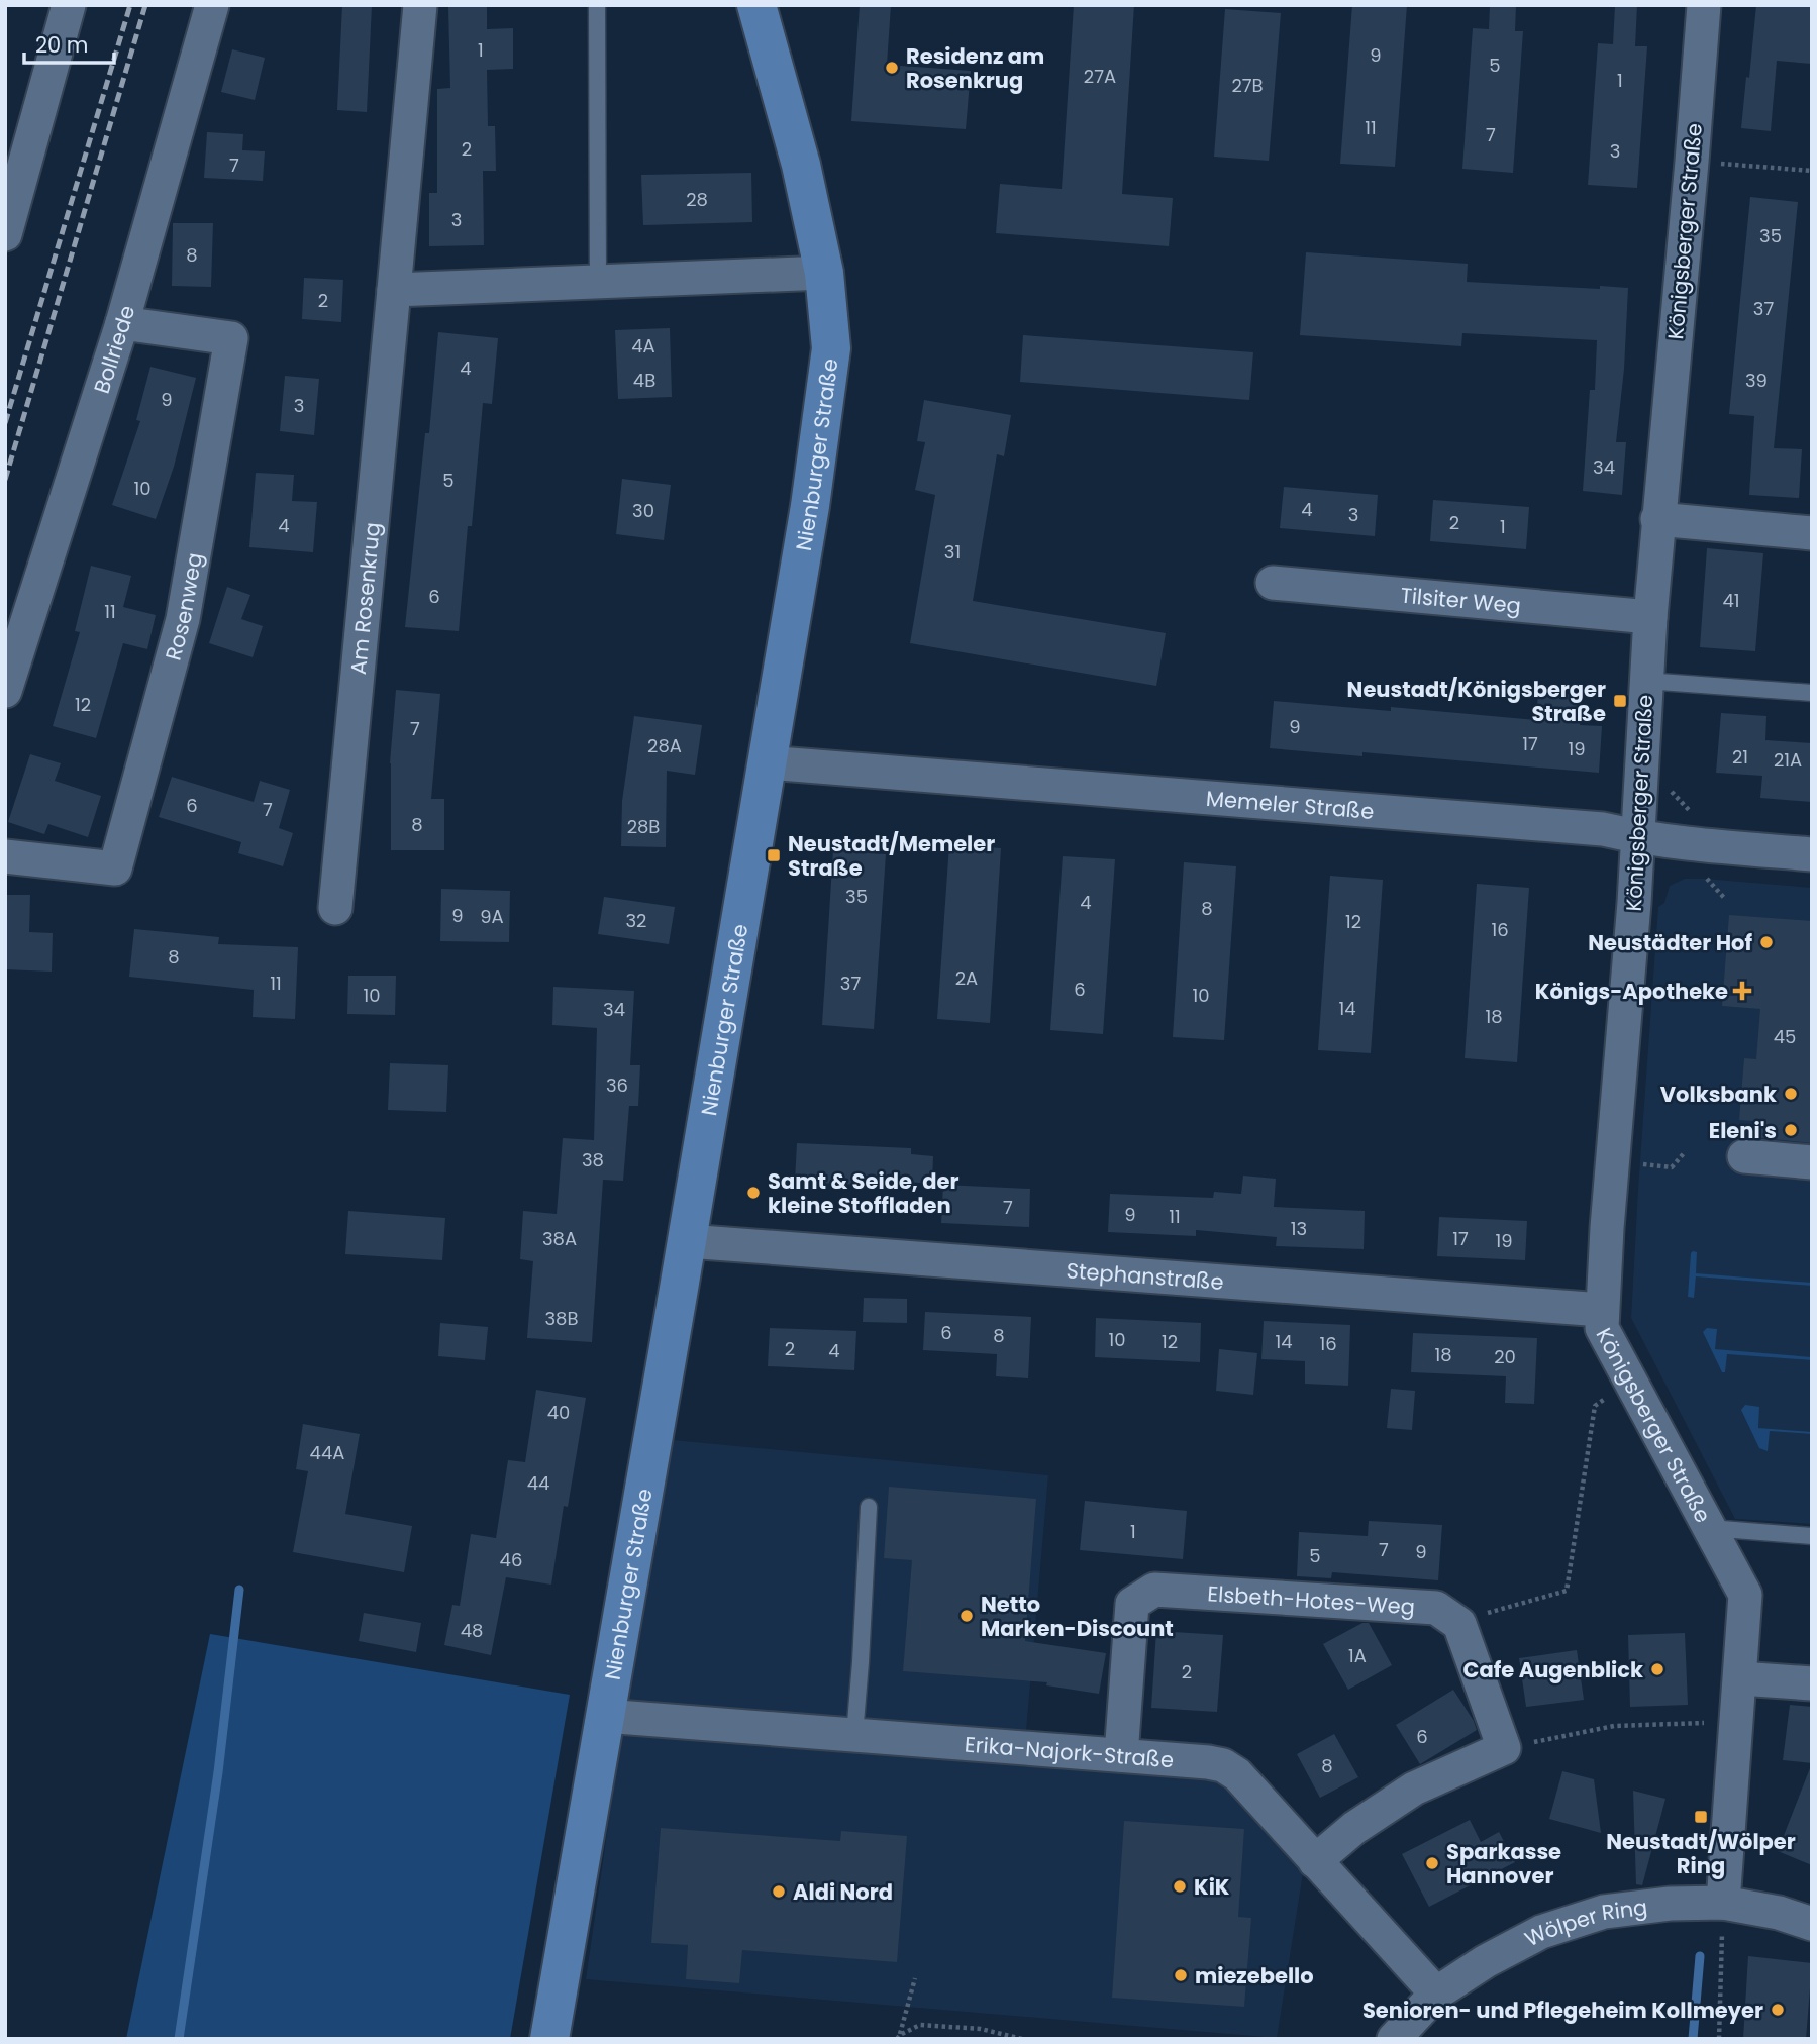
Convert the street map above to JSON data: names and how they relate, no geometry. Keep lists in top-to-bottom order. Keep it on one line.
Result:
{"streets":{"main road":["Nienburger Straße"],"street":["Königsberger Straße","Bollriede","Am Rosenkrug","Tilsiter Weg","Rosenweg","Memeler Straße","Stephanstraße","Elsbeth-Hotes-Weg","Erika-Najork-Straße","Wölper Ring"]},"crossings":[["Königsberger Straße","Tilsiter Weg"],["Königsberger Straße","Memeler Straße"],["Königsberger Straße","Stephanstraße"],["Königsberger Straße","Wölper Ring"],["Bollriede","Rosenweg"],["Nienburger Straße","Memeler Straße"],["Nienburger Straße","Stephanstraße"],["Nienburger Straße","Erika-Najork-Straße"],["Elsbeth-Hotes-Weg","Erika-Najork-Straße"],["Erika-Najork-Straße","Wölper Ring"]],"places":{"other":["Residenz am Rosenkrug","Neustädter Hof","Volksbank","Eleni's","Samt & Seide, der kleine Stoffladen","Netto Marken-Discount","Cafe Augenblick","Sparkasse Hannover","KiK","Aldi Nord","miezebello","Senioren- und Pflegeheim Kollmeyer"],"transit":["Neustadt/Königsberger Straße","Neustadt/Memeler Straße","Neustadt/Wölper Ring"],"health":["Königs-Apotheke"]},"house_numbers":["1","9","5","27A","1","27B","11","7","2","3","7","28","3","35","8","2","37","4A","4","4B","39","9","3","34","5","10","4","30","3","2","4","1","31","6","41","11","12","9","7","17","28A","19","21","21A","6","7","8","28B","35","4","8","9","9A","32","12","16","8","2A","11","37","6","10","10","14","34","18","45","36","38","7","9","11","13","38A","17","19","38B","6","8","10","12","14","16","2","4","18","20","40","44A","44","1","7","9","5","46","48","1A","2","6","8"],"scale_bar":"20 m"}
